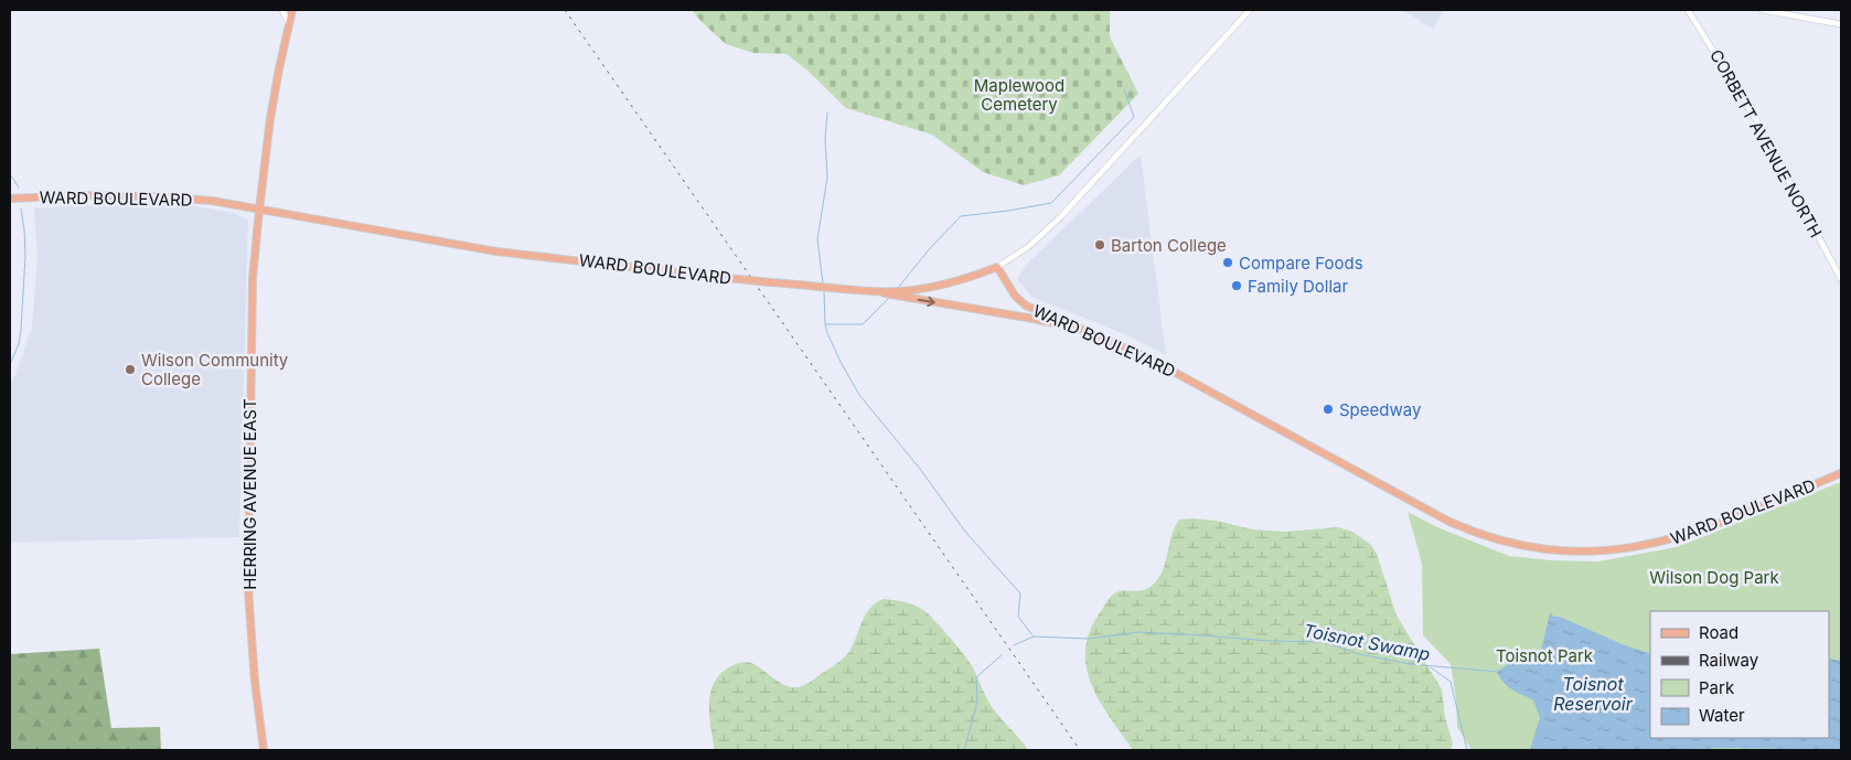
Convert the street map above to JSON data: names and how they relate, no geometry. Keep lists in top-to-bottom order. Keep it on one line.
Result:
{"streets":{"main road":["WARD BOULEVARD","HERRING AVENUE EAST"],"street":["CORBETT AVENUE NORTH"]},"crossings":[["WARD BOULEVARD","HERRING AVENUE EAST"]],"water":["Toisnot Swamp","Toisnot Reservoir"],"parks":["Maplewood Cemetery","Wilson Dog Park","Toisnot Park"],"places":["Barton College","Compare Foods","Family Dollar","Wilson Community College","Speedway"],"legend":["Road","Railway","Park","Water"]}
